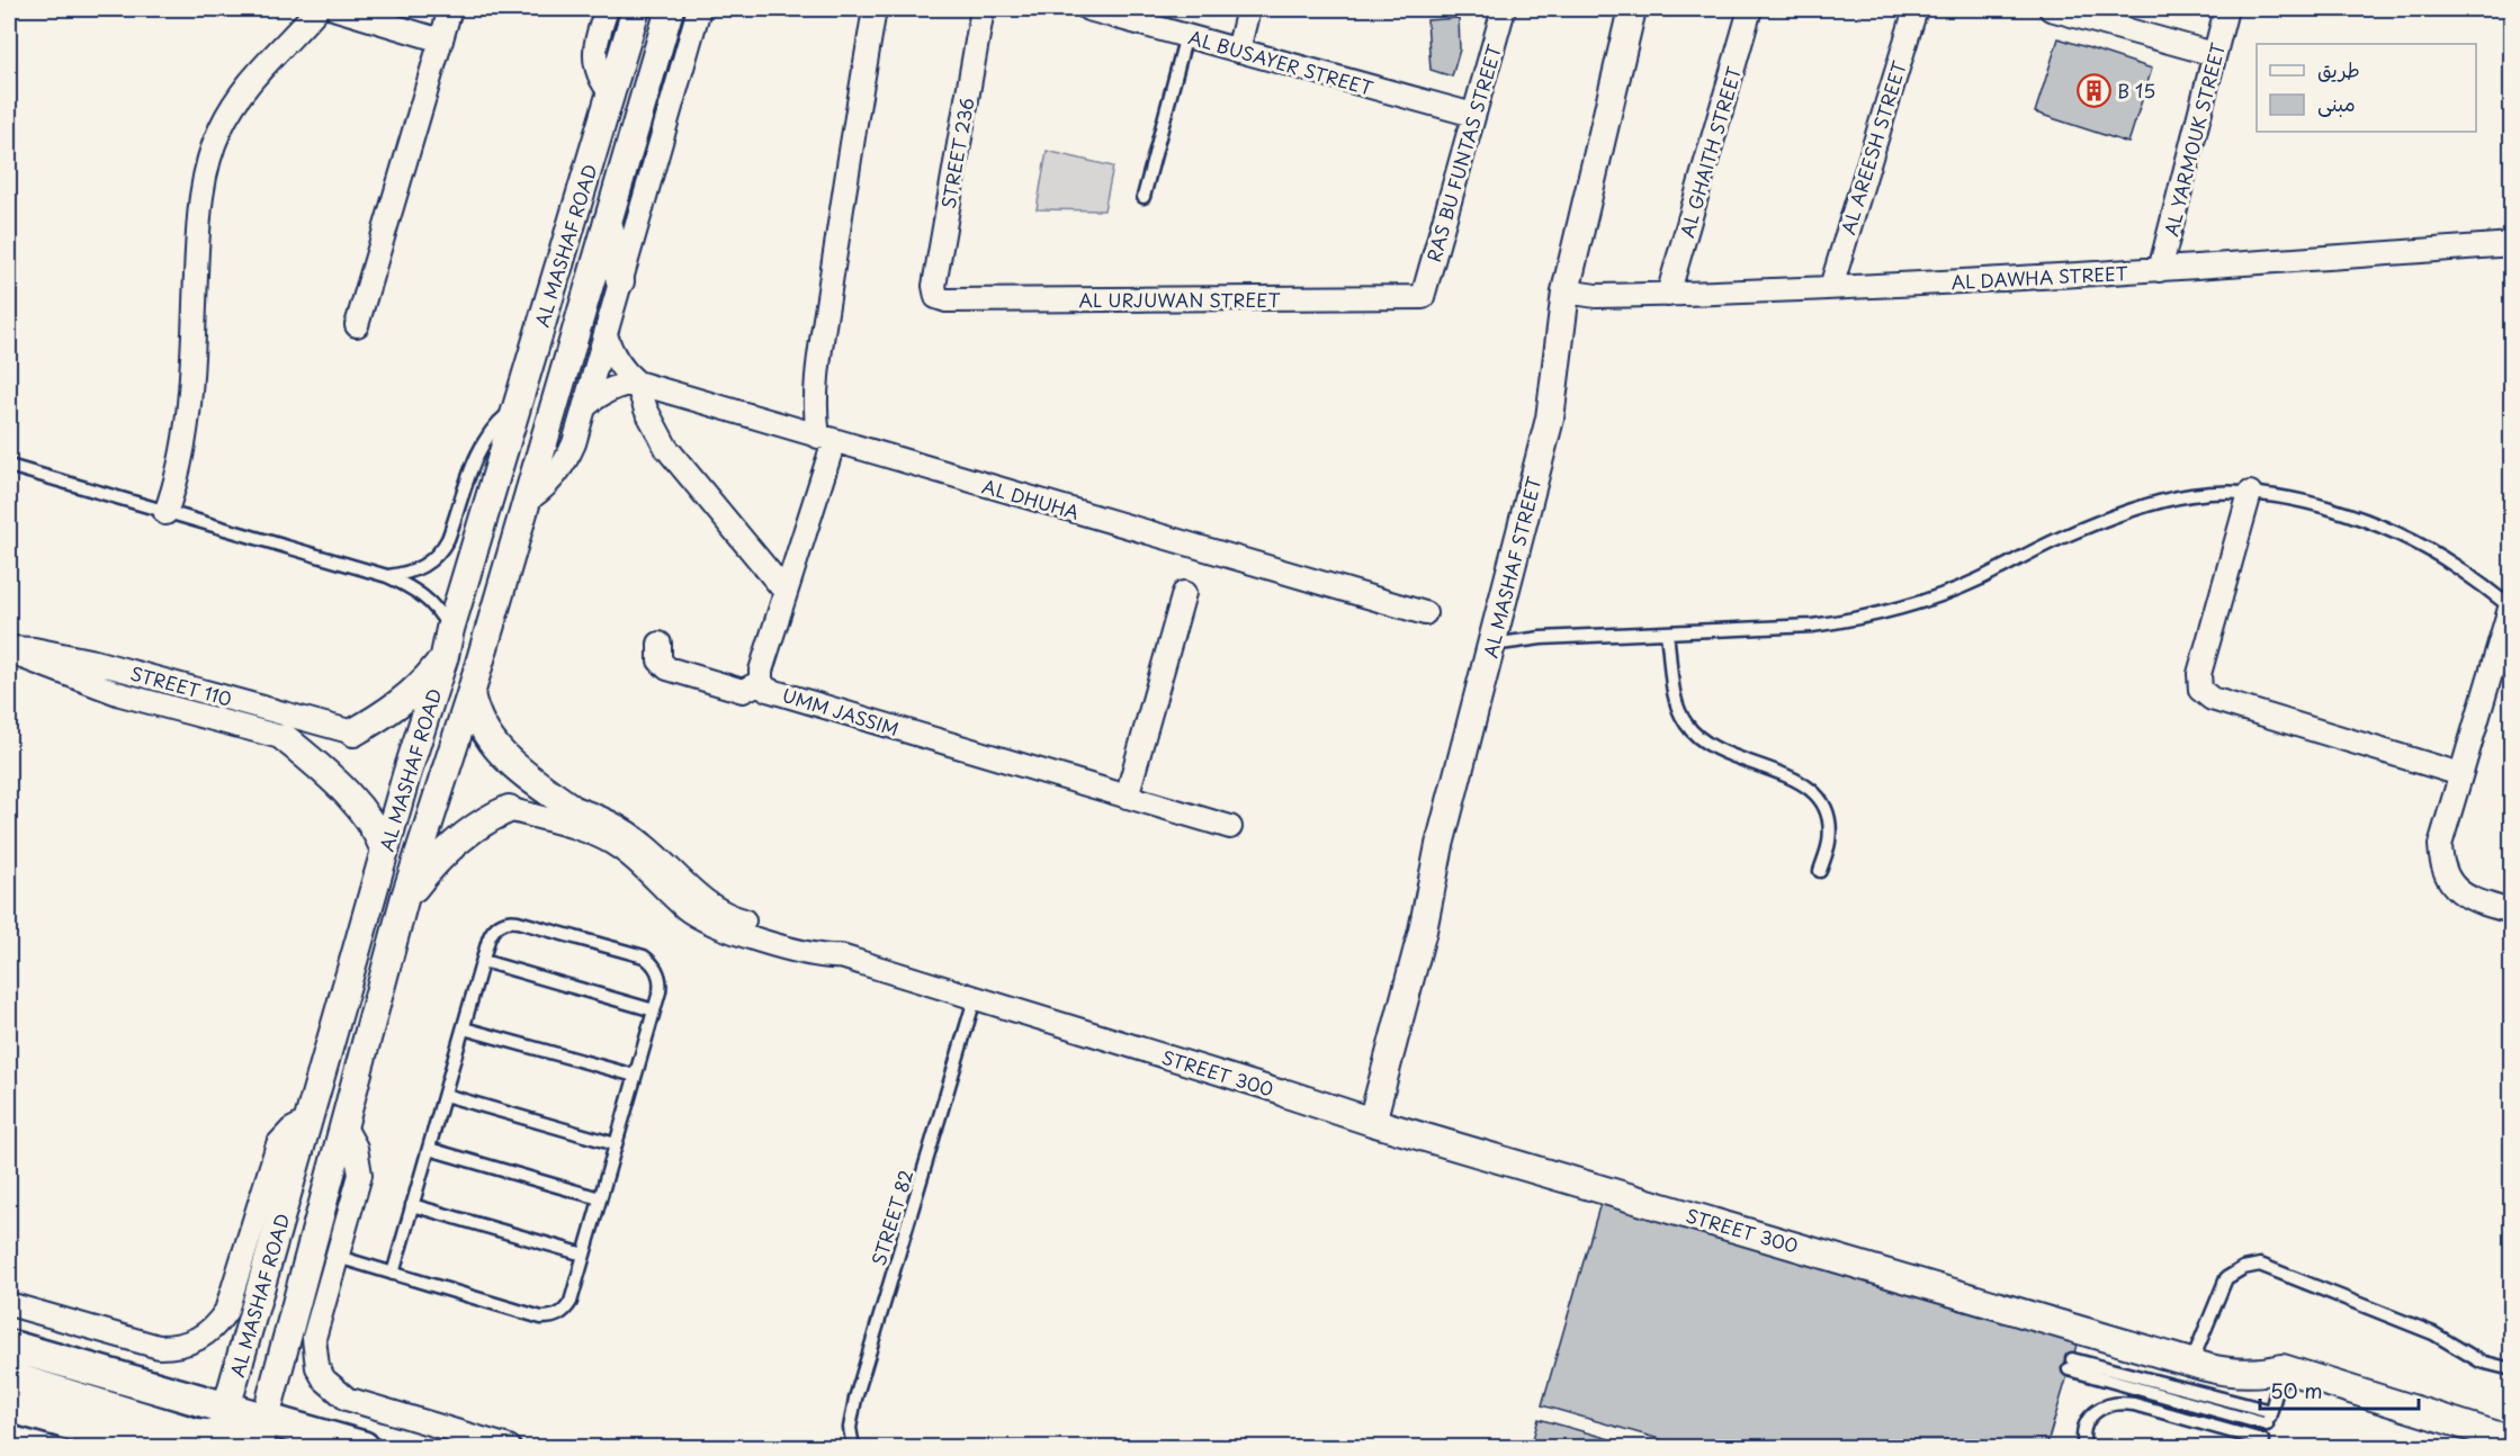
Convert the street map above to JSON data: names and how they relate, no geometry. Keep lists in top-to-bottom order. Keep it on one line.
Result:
{"streets":{"street":["AL BUSAYER STREET","AL YARMOUK STREET","AL AREESH STREET","AL GHAITH STREET","STREET 236","RAS BU FUNTAS STREET","AL MASHAF ROAD","AL DAWHA STREET","AL URJUWAN STREET","AL DHUHA","AL MASHAF STREET","STREET 110","UMM JASSIM","STREET 300"],"lane":["STREET 82"]},"crossings":[["AL BUSAYER STREET","RAS BU FUNTAS STREET"],["AL YARMOUK STREET","AL DAWHA STREET"],["AL AREESH STREET","AL DAWHA STREET"],["AL GHAITH STREET","AL DAWHA STREET"],["STREET 236","AL URJUWAN STREET"],["RAS BU FUNTAS STREET","AL URJUWAN STREET"],["AL DAWHA STREET","AL MASHAF STREET"],["AL DHUHA","UMM JASSIM"],["AL MASHAF STREET","STREET 300"],["STREET 300","STREET 82"]],"places":{"building":["B 15"]},"legend":["طريق","مبنى"],"scale_bar":"50 m"}
